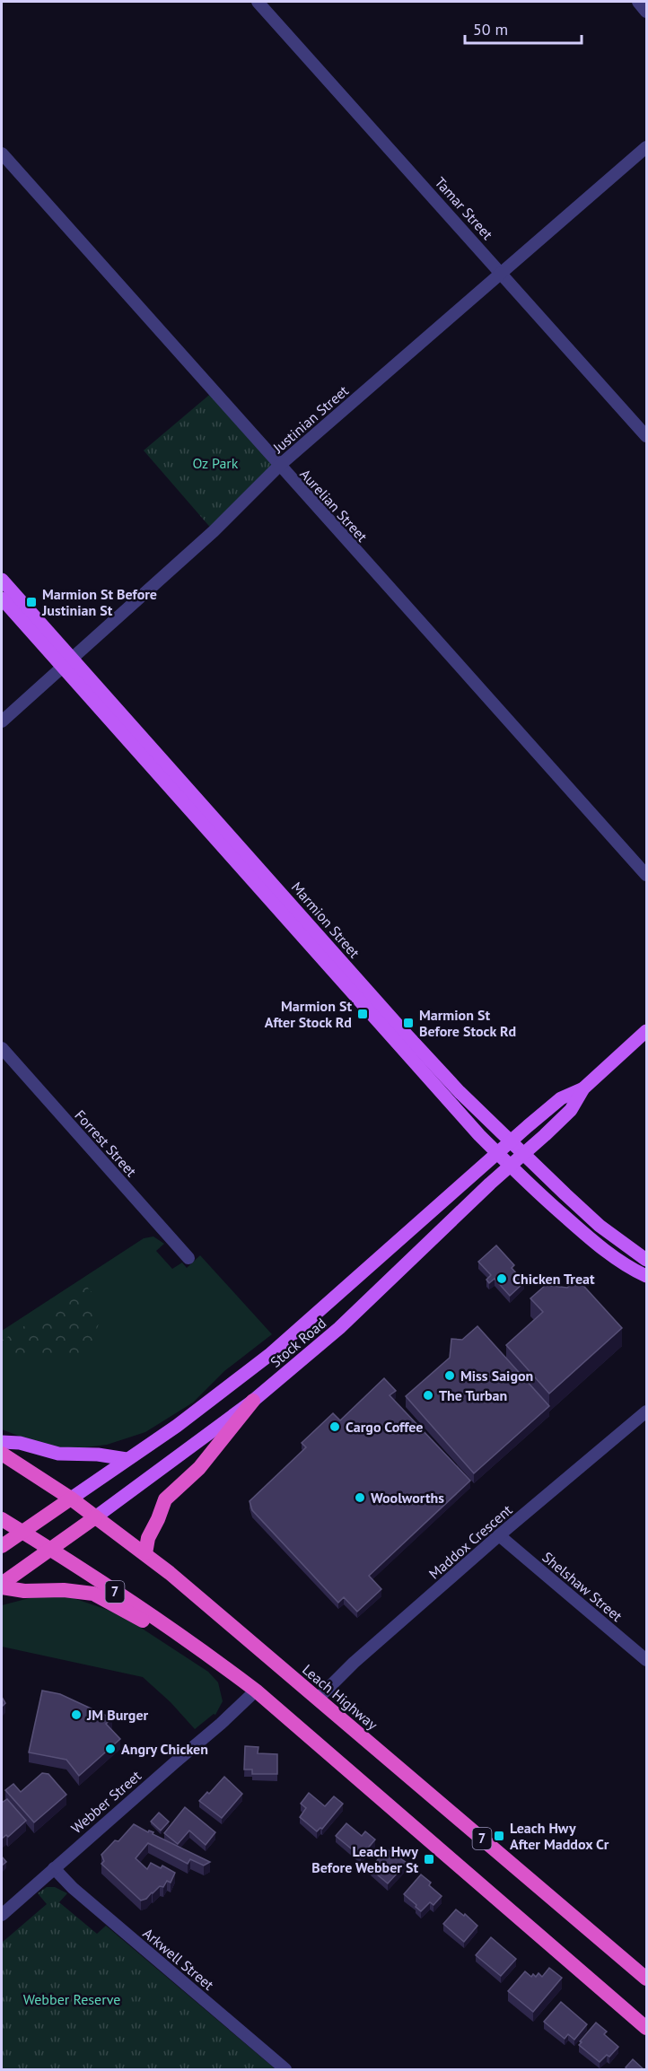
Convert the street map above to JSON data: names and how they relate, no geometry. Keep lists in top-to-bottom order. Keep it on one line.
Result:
{"streets":{"highway":["Stock Road","7","Leach Highway"],"main road":["Marmion Street"],"street":["Tamar Street","Justinian Street","Aurelian Street","Forrest Street","Maddox Crescent","Shelshaw Street","Webber Street","Arkwell Street"]},"crossings":[["Tamar Street","Justinian Street"],["Justinian Street","Aurelian Street"],["Justinian Street","Marmion Street"],["Marmion Street","Stock Road"],["Stock Road","7"],["Stock Road","Leach Highway"],["Maddox Crescent","Shelshaw Street"],["Maddox Crescent","Leach Highway"],["7","Webber Street"],["Webber Street","Arkwell Street"]],"parks":["Oz Park","Webber Reserve"],"places":{"transit":["Marmion St Before Justinian St","Marmion St After Stock Rd","Marmion St Before Stock Rd","Leach Hwy After Maddox Cr","Leach Hwy Before Webber St"],"other":["Chicken Treat","Miss Saigon","The Turban","Cargo Coffee","Woolworths","JM Burger","Angry Chicken"]},"scale_bar":"50 m"}
